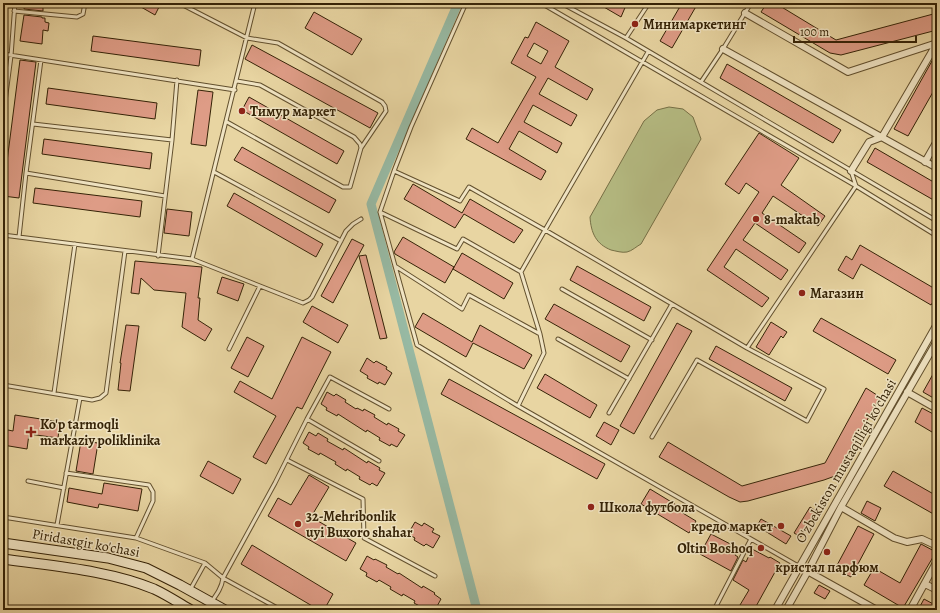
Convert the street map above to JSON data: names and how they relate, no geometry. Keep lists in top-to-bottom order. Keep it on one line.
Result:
{"streets":{"main road":["Piridastgir ko'chasi"],"street":["O'zbekiston mustaqilligi ko'chasi"]},"places":{"other":["Минимаркетинг","Тимур маркет","8-maktab","Магазин","Школа футбола","32-Mehribonlik uyi Buxoro shahar","кредо маркет","Oltin Boshoq","кристал парфюм"],"health":["Ko'p tarmoqli markaziy poliklinika"]},"scale_bar":"100 m"}
